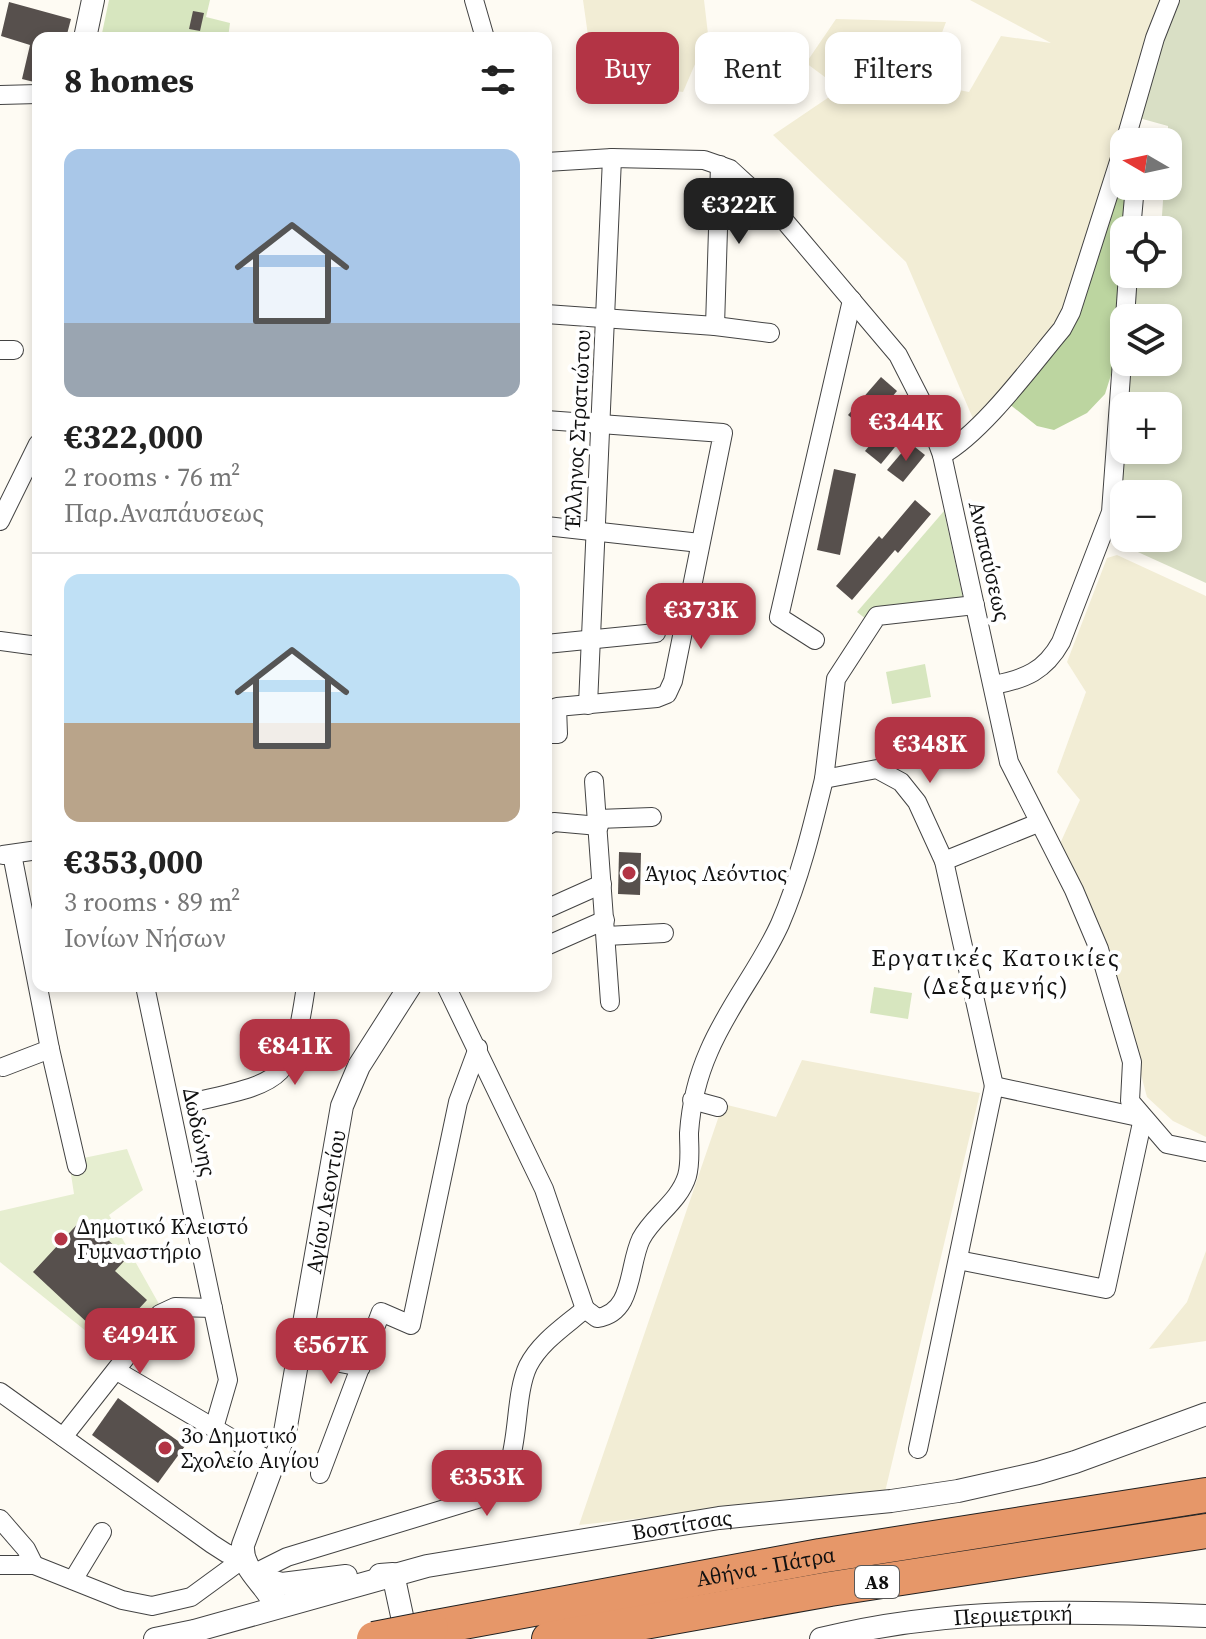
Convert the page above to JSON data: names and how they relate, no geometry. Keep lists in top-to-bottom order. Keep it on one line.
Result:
{"streets":{"highway":["Αθήνα - Πάτρα","Α8"],"street":["Έλληνος Στρατιώτου","Αναπαύσεως","Δωδώνης","Αγίου Λεοντίου","Βοστίτσας","Περιμετρική"]},"crossings":[["Έλληνος Στρατιώτου","Αναπαύσεως"]],"districts":["Εργατικές Κατοικίες (Δεξαμενής)"],"places":["Άγιος Λεόντιος","Δημοτικό Κλειστό Γυμναστήριο","3ο Δημοτικό Σχολείο Αιγίου"],"north":"left","page":{"chip":["Buy","Rent","Filters"],"heading":"8 homes","map_buttons":["+","−"],"list":[{"name":"€322,000","note":"2 rooms · 76 m² · Παρ.Αναπάυσεως"},{"name":"€353,000","note":"3 rooms · 89 m² · Ιονίων Νήσων"}],"price":["€322K","€344K","€373K","€348K","€841K","€494K","€567K","€353K"]}}
